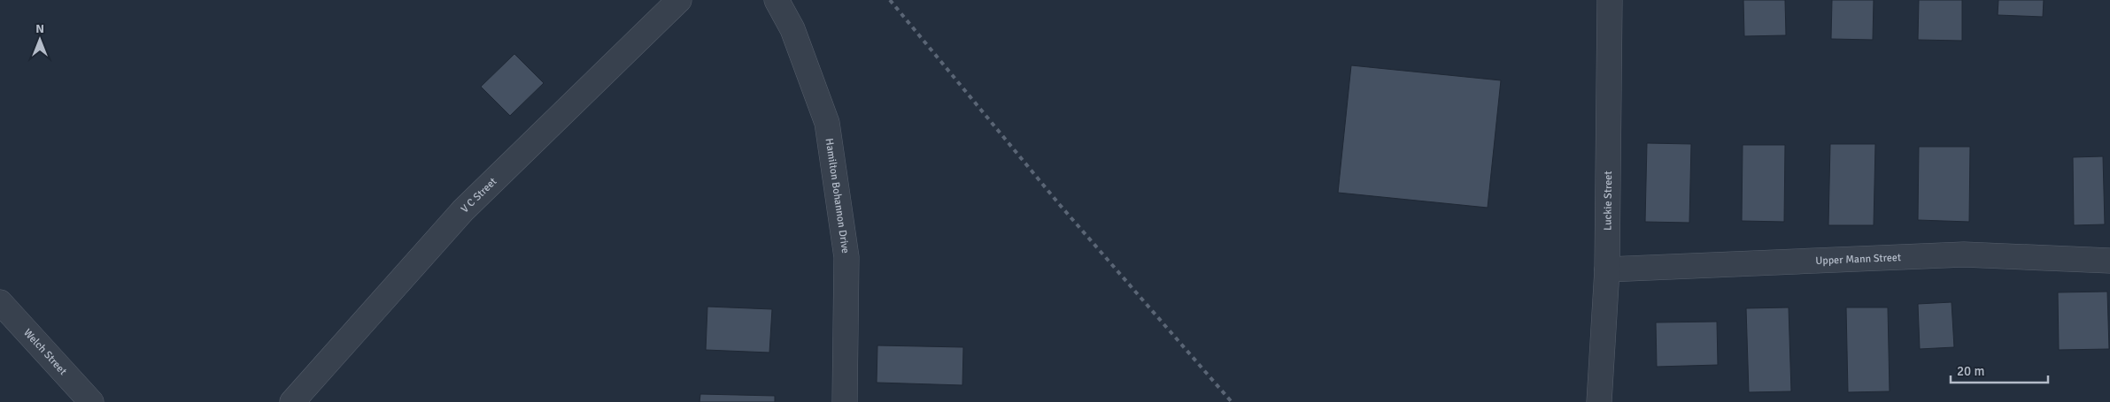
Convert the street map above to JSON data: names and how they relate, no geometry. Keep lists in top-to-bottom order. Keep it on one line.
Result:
{"streets":{"street":["V C Street","Hamilton Bohannon Drive","Luckie Street","Upper Mann Street","Welch Street"]},"crossings":[["Luckie Street","Upper Mann Street"]],"scale_bar":"20 m","north":"top"}
